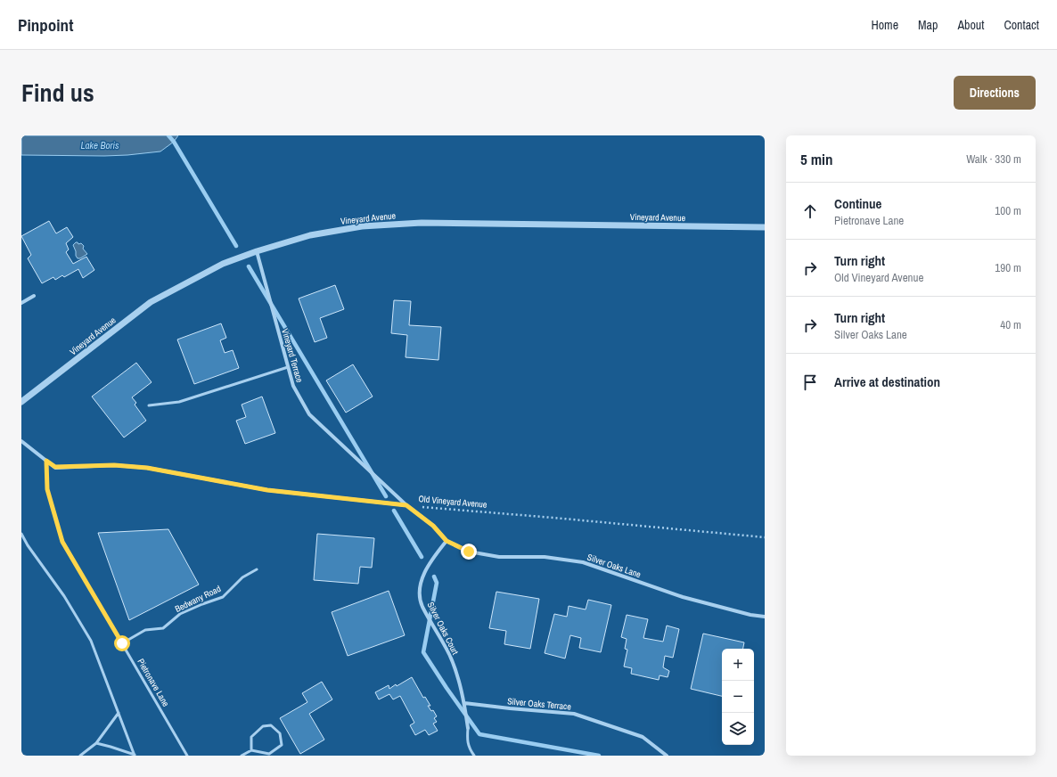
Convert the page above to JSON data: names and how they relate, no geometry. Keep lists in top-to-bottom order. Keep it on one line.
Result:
{"streets":{"street":["Vineyard Avenue","Vineyard Terrace","Old Vineyard Avenue","Silver Oaks Lane","Silver Oaks Court","Silver Oaks Terrace"],"lane":["Bedwany Road","Pietronave Lane"]},"crossings":[["Vineyard Avenue","Vineyard Terrace"],["Vineyard Terrace","Old Vineyard Avenue"],["Vineyard Terrace","Silver Oaks Lane"],["Old Vineyard Avenue","Silver Oaks Lane"],["Old Vineyard Avenue","Pietronave Lane"],["Silver Oaks Lane","Silver Oaks Court"],["Bedwany Road","Pietronave Lane"],["Silver Oaks Court","Silver Oaks Terrace"]],"water":["Lake Boris"],"page":{"header":"Pinpoint","nav":["Home","Map","About","Contact"],"title":"Find us","buttons":"Directions","heading":["5 min","Walk · 330 m"],"list":[["Continue","Pietronave Lane","100 m"],["Turn right","Old Vineyard Avenue","190 m"],["Turn right","Silver Oaks Lane","40 m"],"Arrive at destination"],"map_buttons":["+","−"]}}
